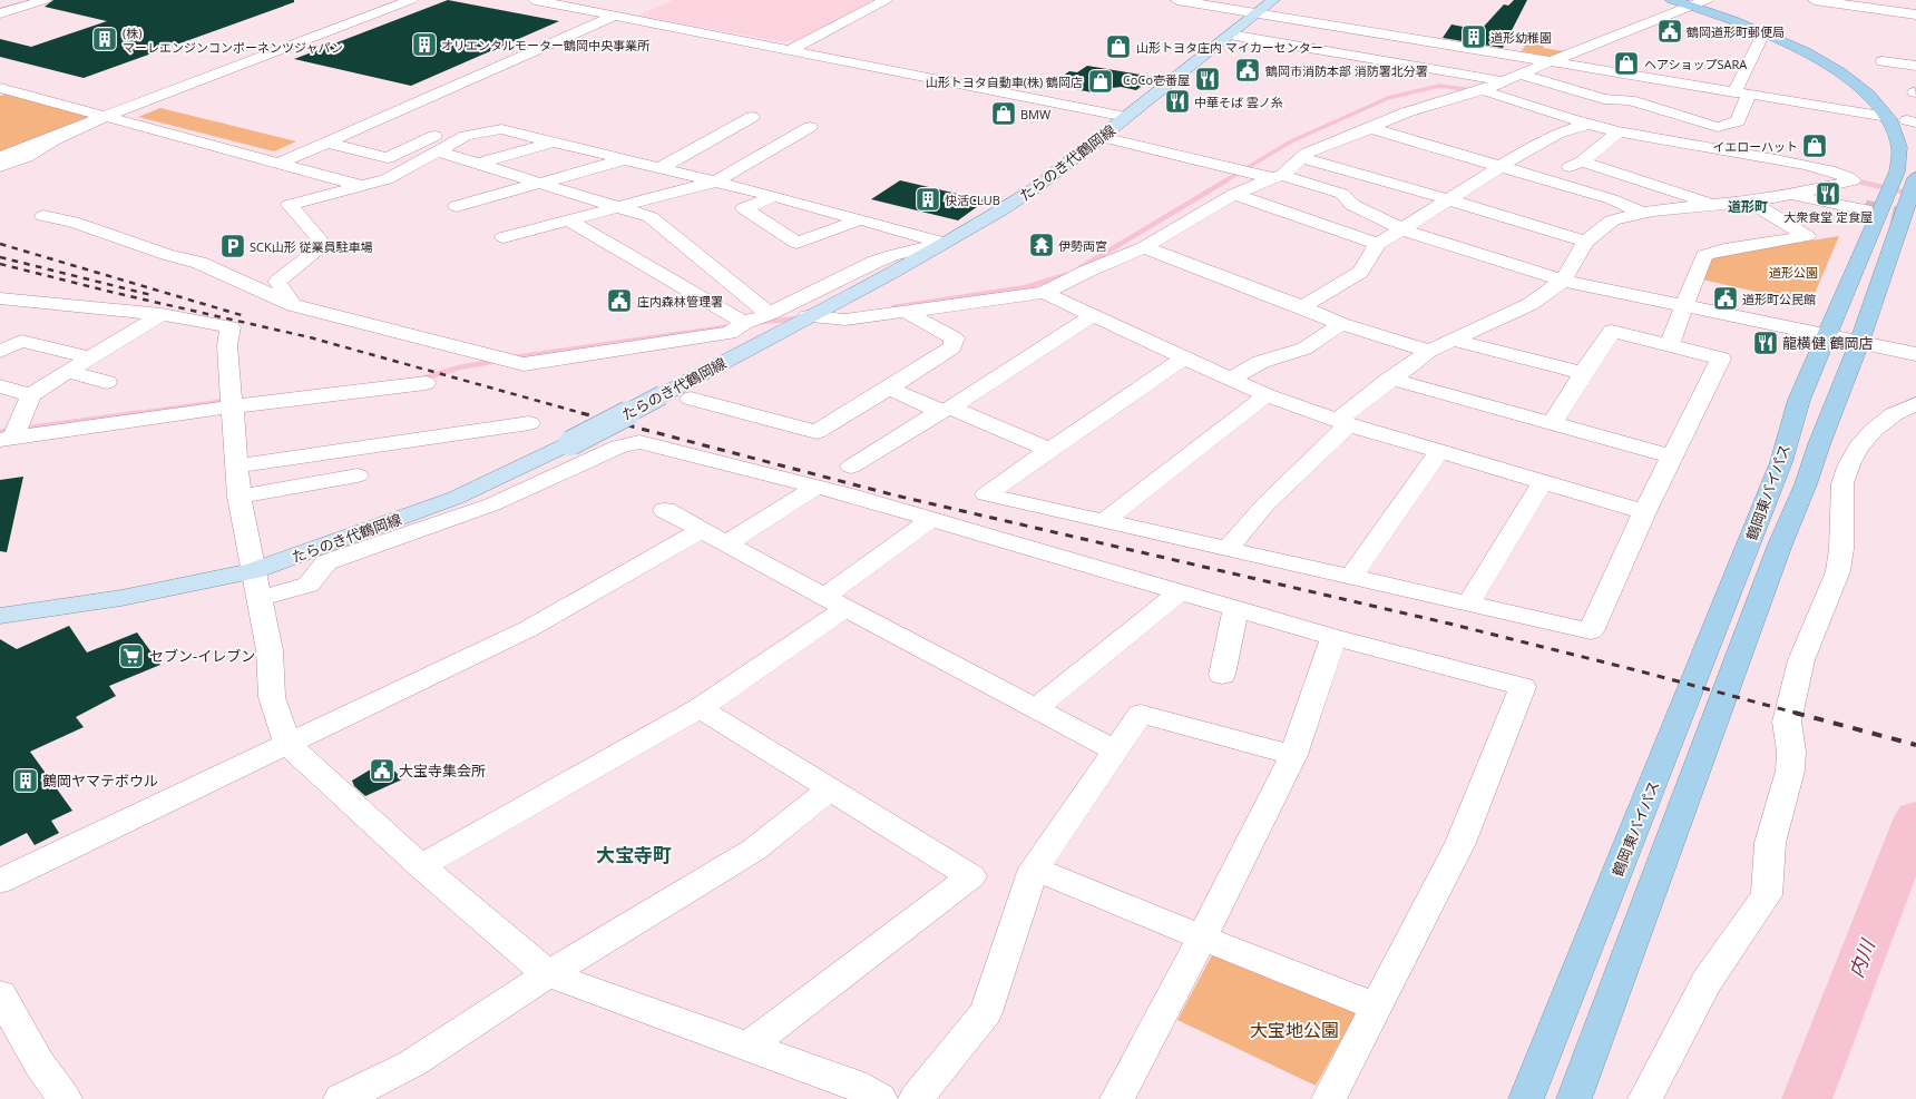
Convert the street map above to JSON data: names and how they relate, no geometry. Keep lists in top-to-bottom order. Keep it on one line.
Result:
{"streets":{"highway":["鶴岡東バイパス"],"main road":["たらのき代鶴岡線"]},"districts":["道形町","大宝寺町"],"water":["内川"],"parks":["道形公園","大宝地公園"],"places":{"public building":["鶴岡道形町郵便局","鶴岡市消防本部 消防署北分署","道形町公民館","庄内森林管理署","大宝寺集会所"],"building":["道形幼稚園","(株) マーレエンジンコンポーネンツジャパン","オリエンタルモーター鶴岡中央事業所","快活CLUB","鶴岡ヤマテボウル"],"shop":["山形トヨタ庄内 マイカーセンター","ヘアショップSARA","山形トヨタ自動車(株) 鶴岡店","BMW","イエローハット"],"restaurant":["CoCo壱番屋","中華そば 雲ノ糸","大衆食堂 定食屋","龍横健 鶴岡店"],"temple":["伊勢両宮"],"parking":["SCK山形 従業員駐車場"],"supermarket":["セブン-イレブン"]}}
